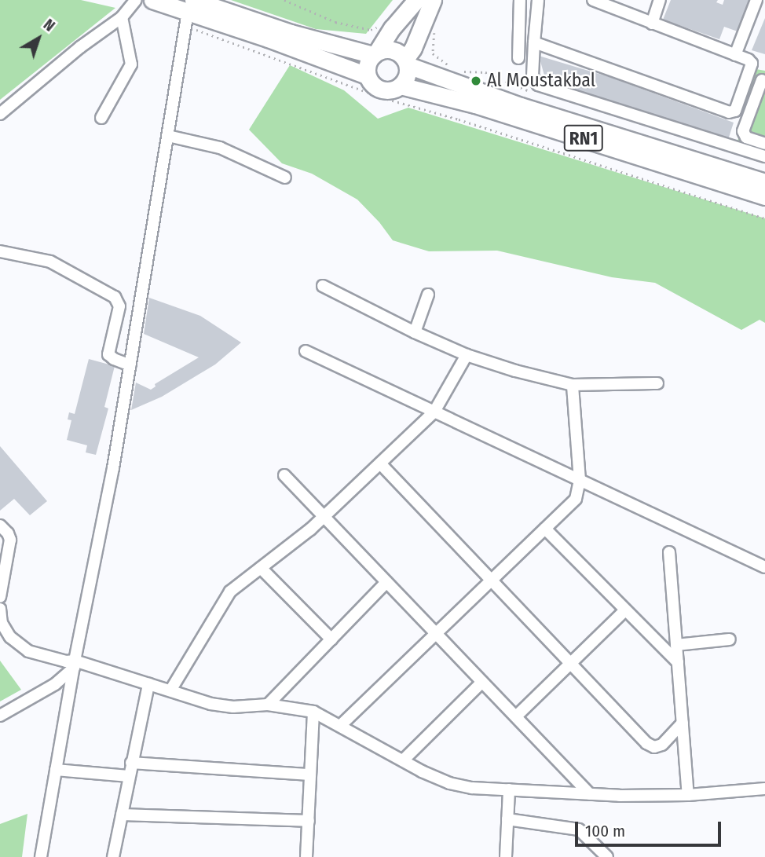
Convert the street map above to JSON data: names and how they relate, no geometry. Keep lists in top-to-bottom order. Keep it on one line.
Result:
{"streets":{"highway":["RN1"]},"places":["Al Moustakbal"],"scale_bar":"100 m","north":"top right"}
